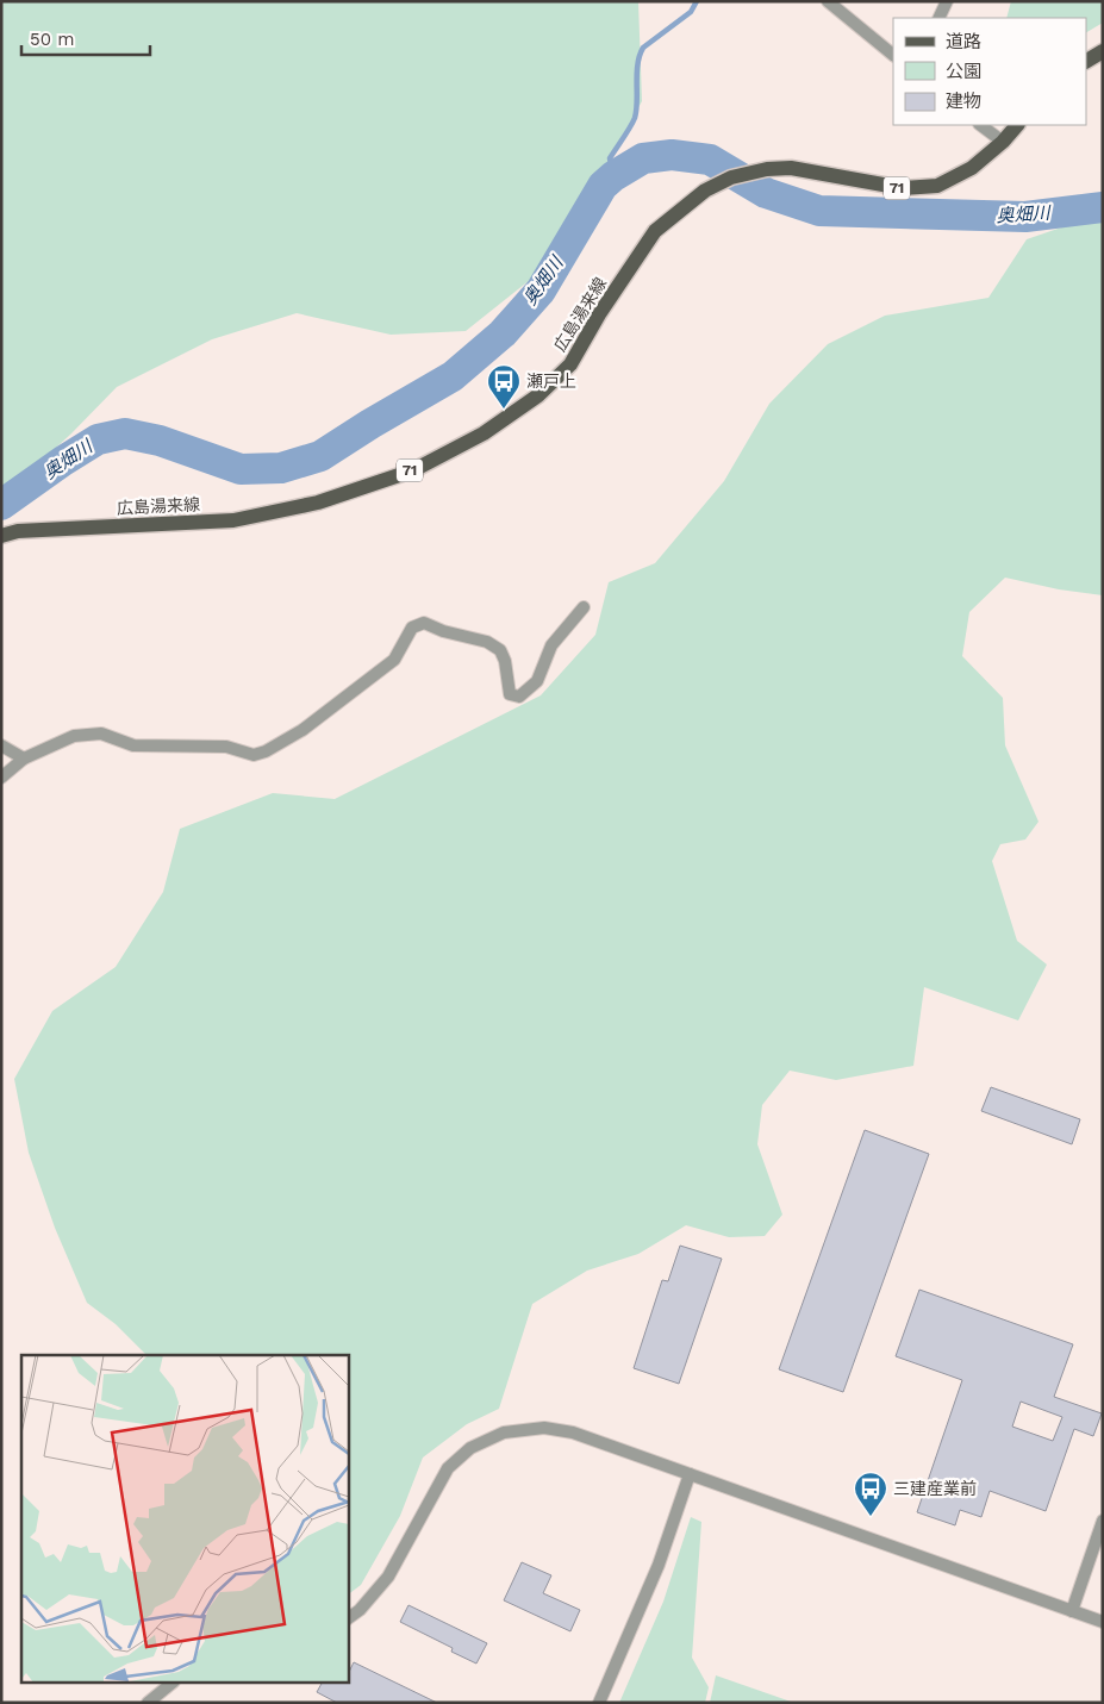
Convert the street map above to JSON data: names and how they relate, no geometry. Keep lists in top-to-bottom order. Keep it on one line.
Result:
{"streets":{"main road":["71","広島湯来線"]},"water":["奥畑川"],"places":{"bus stop":["瀬戸上","三建産業前"]},"legend":["道路","公園","建物"],"scale_bar":"50 m"}
